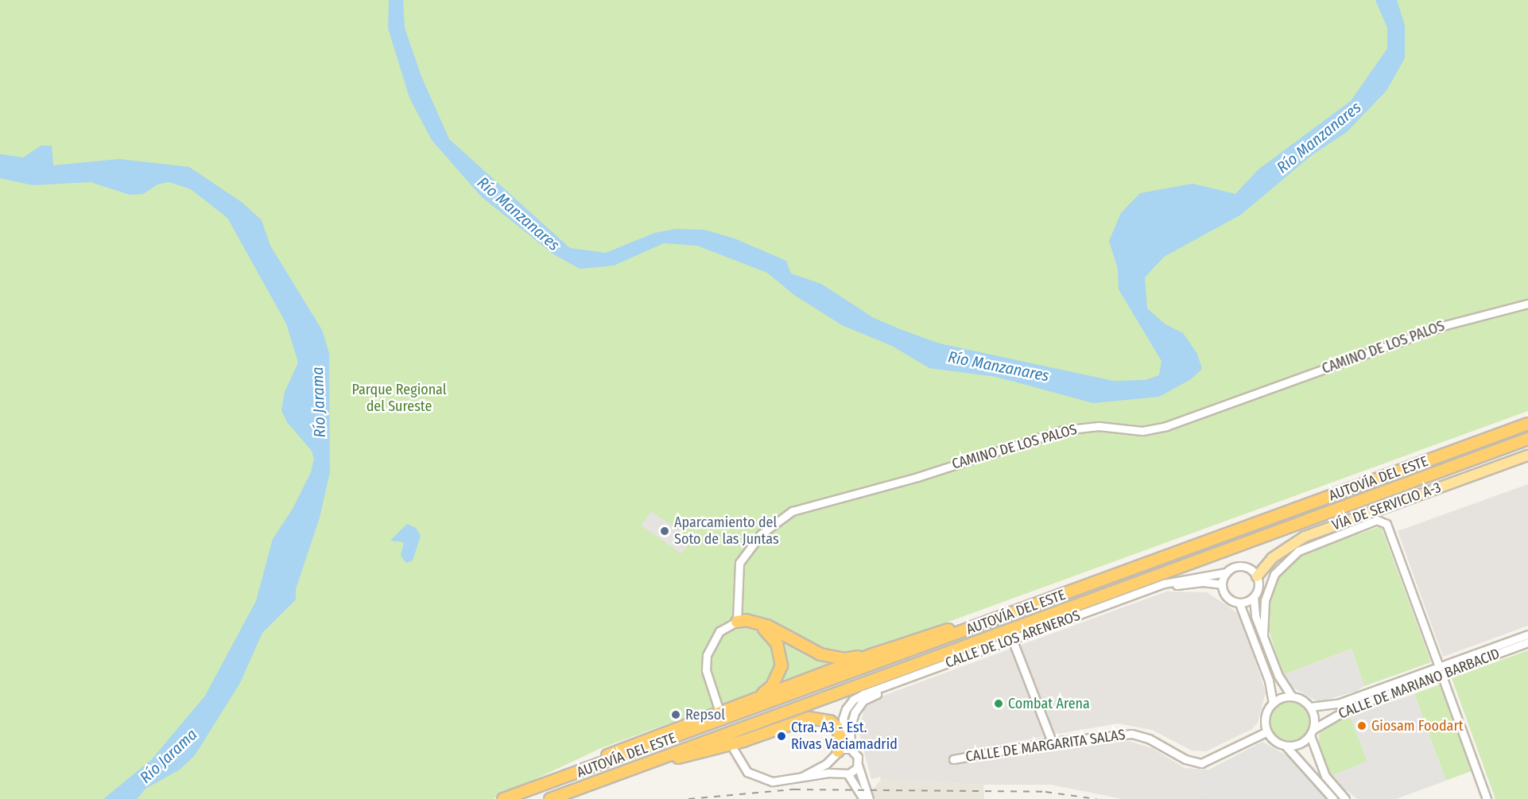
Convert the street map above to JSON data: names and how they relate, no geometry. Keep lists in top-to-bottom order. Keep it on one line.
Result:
{"streets":{"highway":["AUTOVÍA DEL ESTE"],"main road":["VÍA DE SERVICIO A-3"],"street":["CAMINO DE LOS PALOS","CALLE DE LOS ARENEROS","CALLE DE MARIANO BARBACID","CALLE DE MARGARITA SALAS"]},"crossings":[["VÍA DE SERVICIO A-3","CALLE DE LOS ARENEROS"],["CALLE DE MARIANO BARBACID","CALLE DE MARGARITA SALAS"]],"water":["Río Manzanares","Río Jarama"],"parks":["Parque Regional del Sureste"],"places":["Aparcamiento del Soto de las Juntas","Combat Arena","Repsol","Giosam Foodart","Ctra. A3 - Est. Rivas Vaciamadrid"]}
